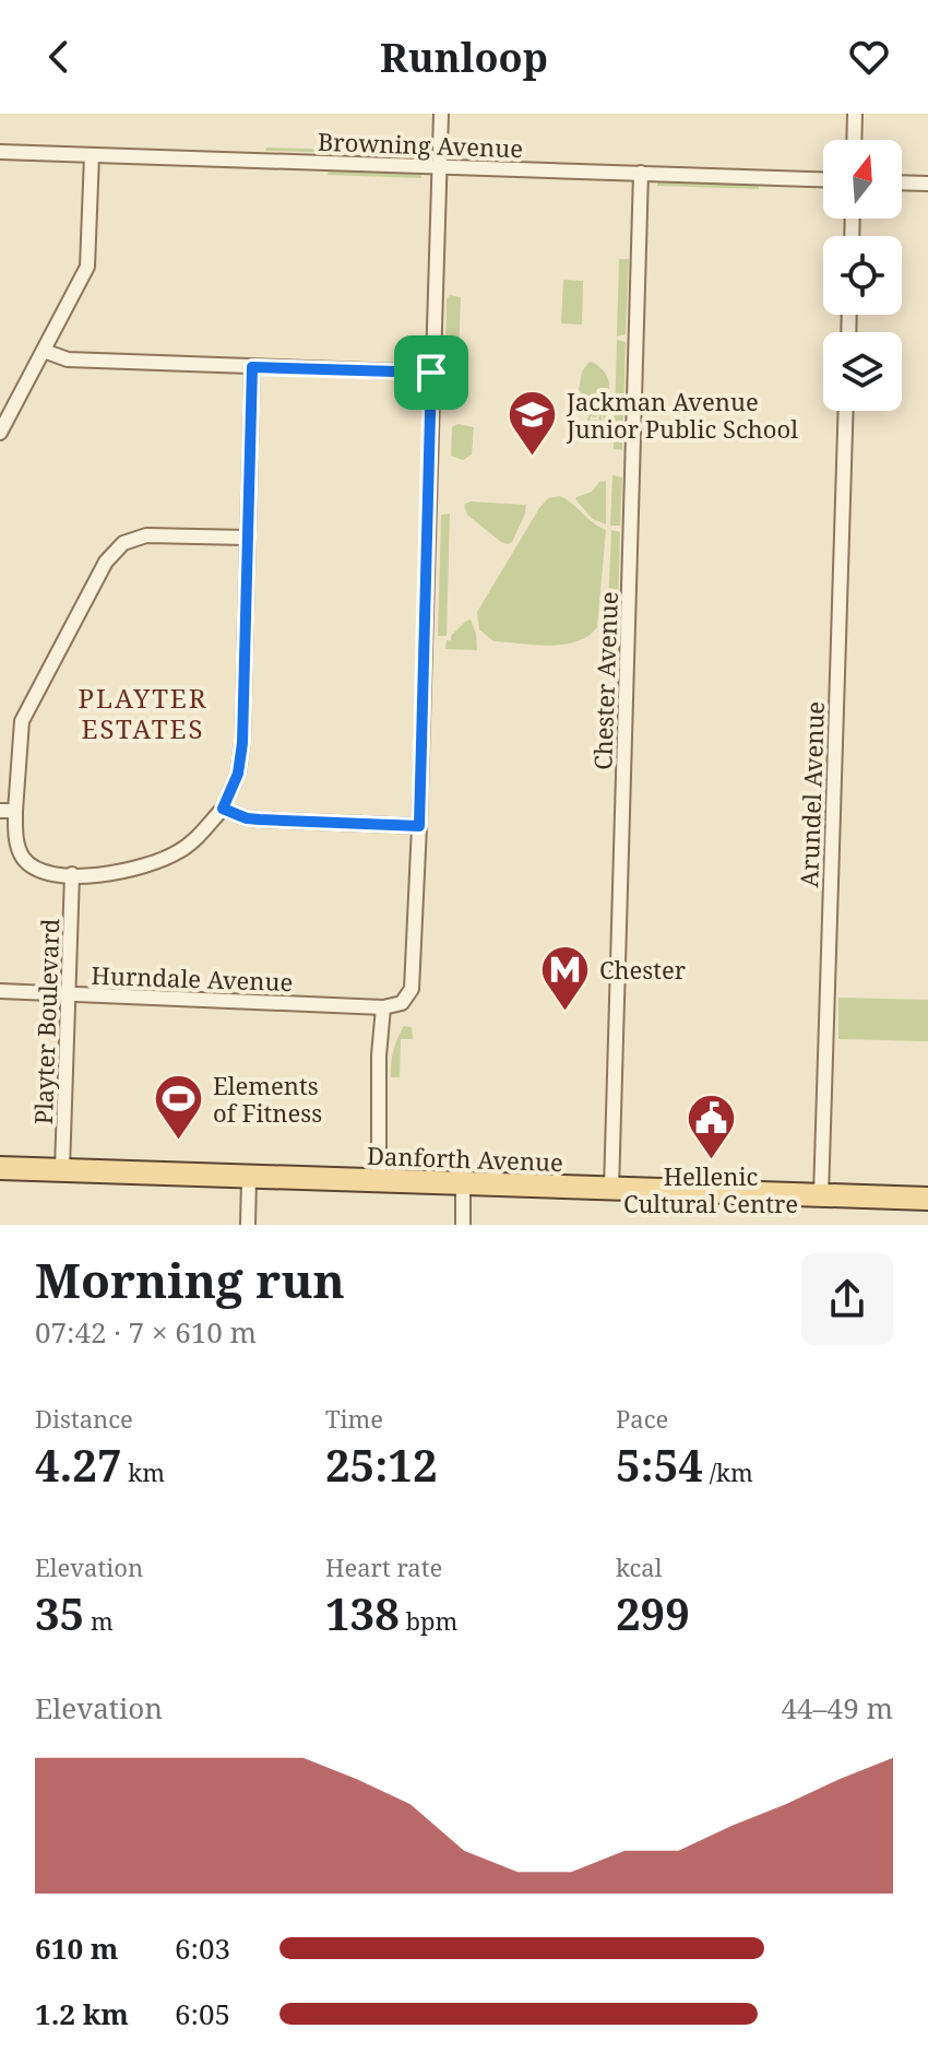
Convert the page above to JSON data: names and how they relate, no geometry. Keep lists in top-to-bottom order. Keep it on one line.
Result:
{"streets":{"main road":["Danforth Avenue"],"street":["Browning Avenue","Chester Avenue","Arundel Avenue","Hurndale Avenue","Playter Boulevard"]},"crossings":[["Browning Avenue","Chester Avenue"],["Chester Avenue","Danforth Avenue"],["Arundel Avenue","Danforth Avenue"],["Hurndale Avenue","Playter Boulevard"],["Playter Boulevard","Danforth Avenue"]],"districts":["PLAYTER ESTATES"],"places":{"school or university":["Jackman Avenue Junior Public School"],"metro station":["Chester"],"sports":["Elements of Fitness"],"public building":["Hellenic Cultural Centre"]},"north":"top","page":{"header":"Runloop","heading":["Morning run","07:42 · 7 × 610 m"],"stats":[["Distance","4.27 km"],["Time","25:12"],["Pace","5:54 /km"],["Elevation","35 m"],["Heart rate","138 bpm"],["kcal","299"]],"chart":["Elevation","44–49 m"],"list":[{"name":"610 m","note":"6:03"},{"name":"1.2 km","note":"6:05"}]}}
